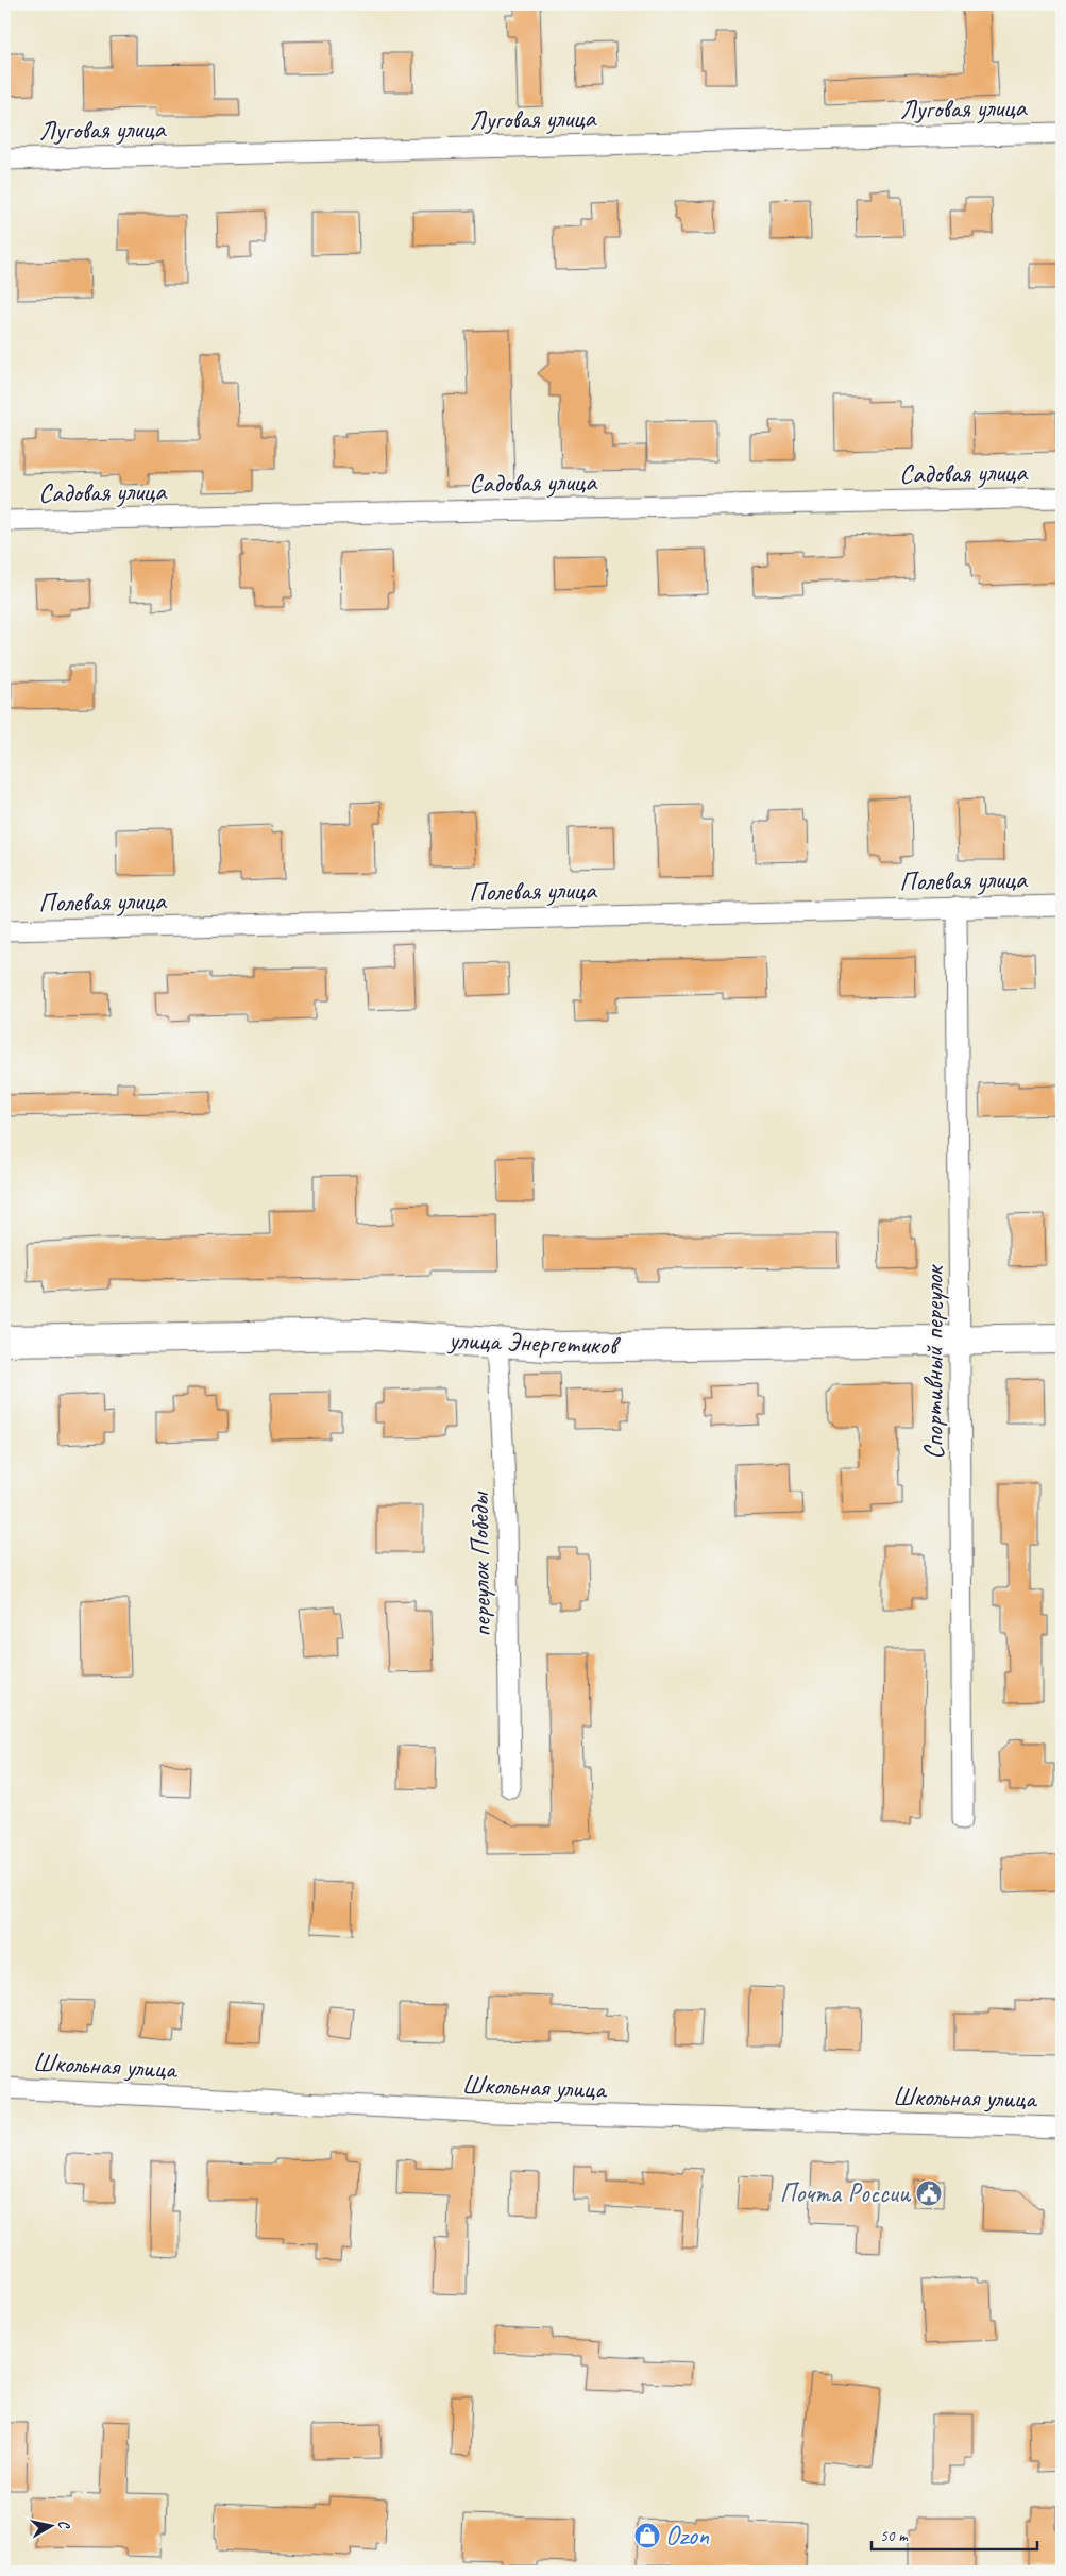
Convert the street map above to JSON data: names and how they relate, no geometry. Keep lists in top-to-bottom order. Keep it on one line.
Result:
{"streets":{"street":["Луговая улица","Садовая улица","Полевая улица","улица Энергетиков","Спортивный переулок","переулок Победы","Школьная улица"]},"crossings":[["Полевая улица","Спортивный переулок"],["улица Энергетиков","Спортивный переулок"],["улица Энергетиков","переулок Победы"]],"places":{"public building":["Почта России"],"shop":["Ozon"]},"scale_bar":"50 m","north":"right"}
